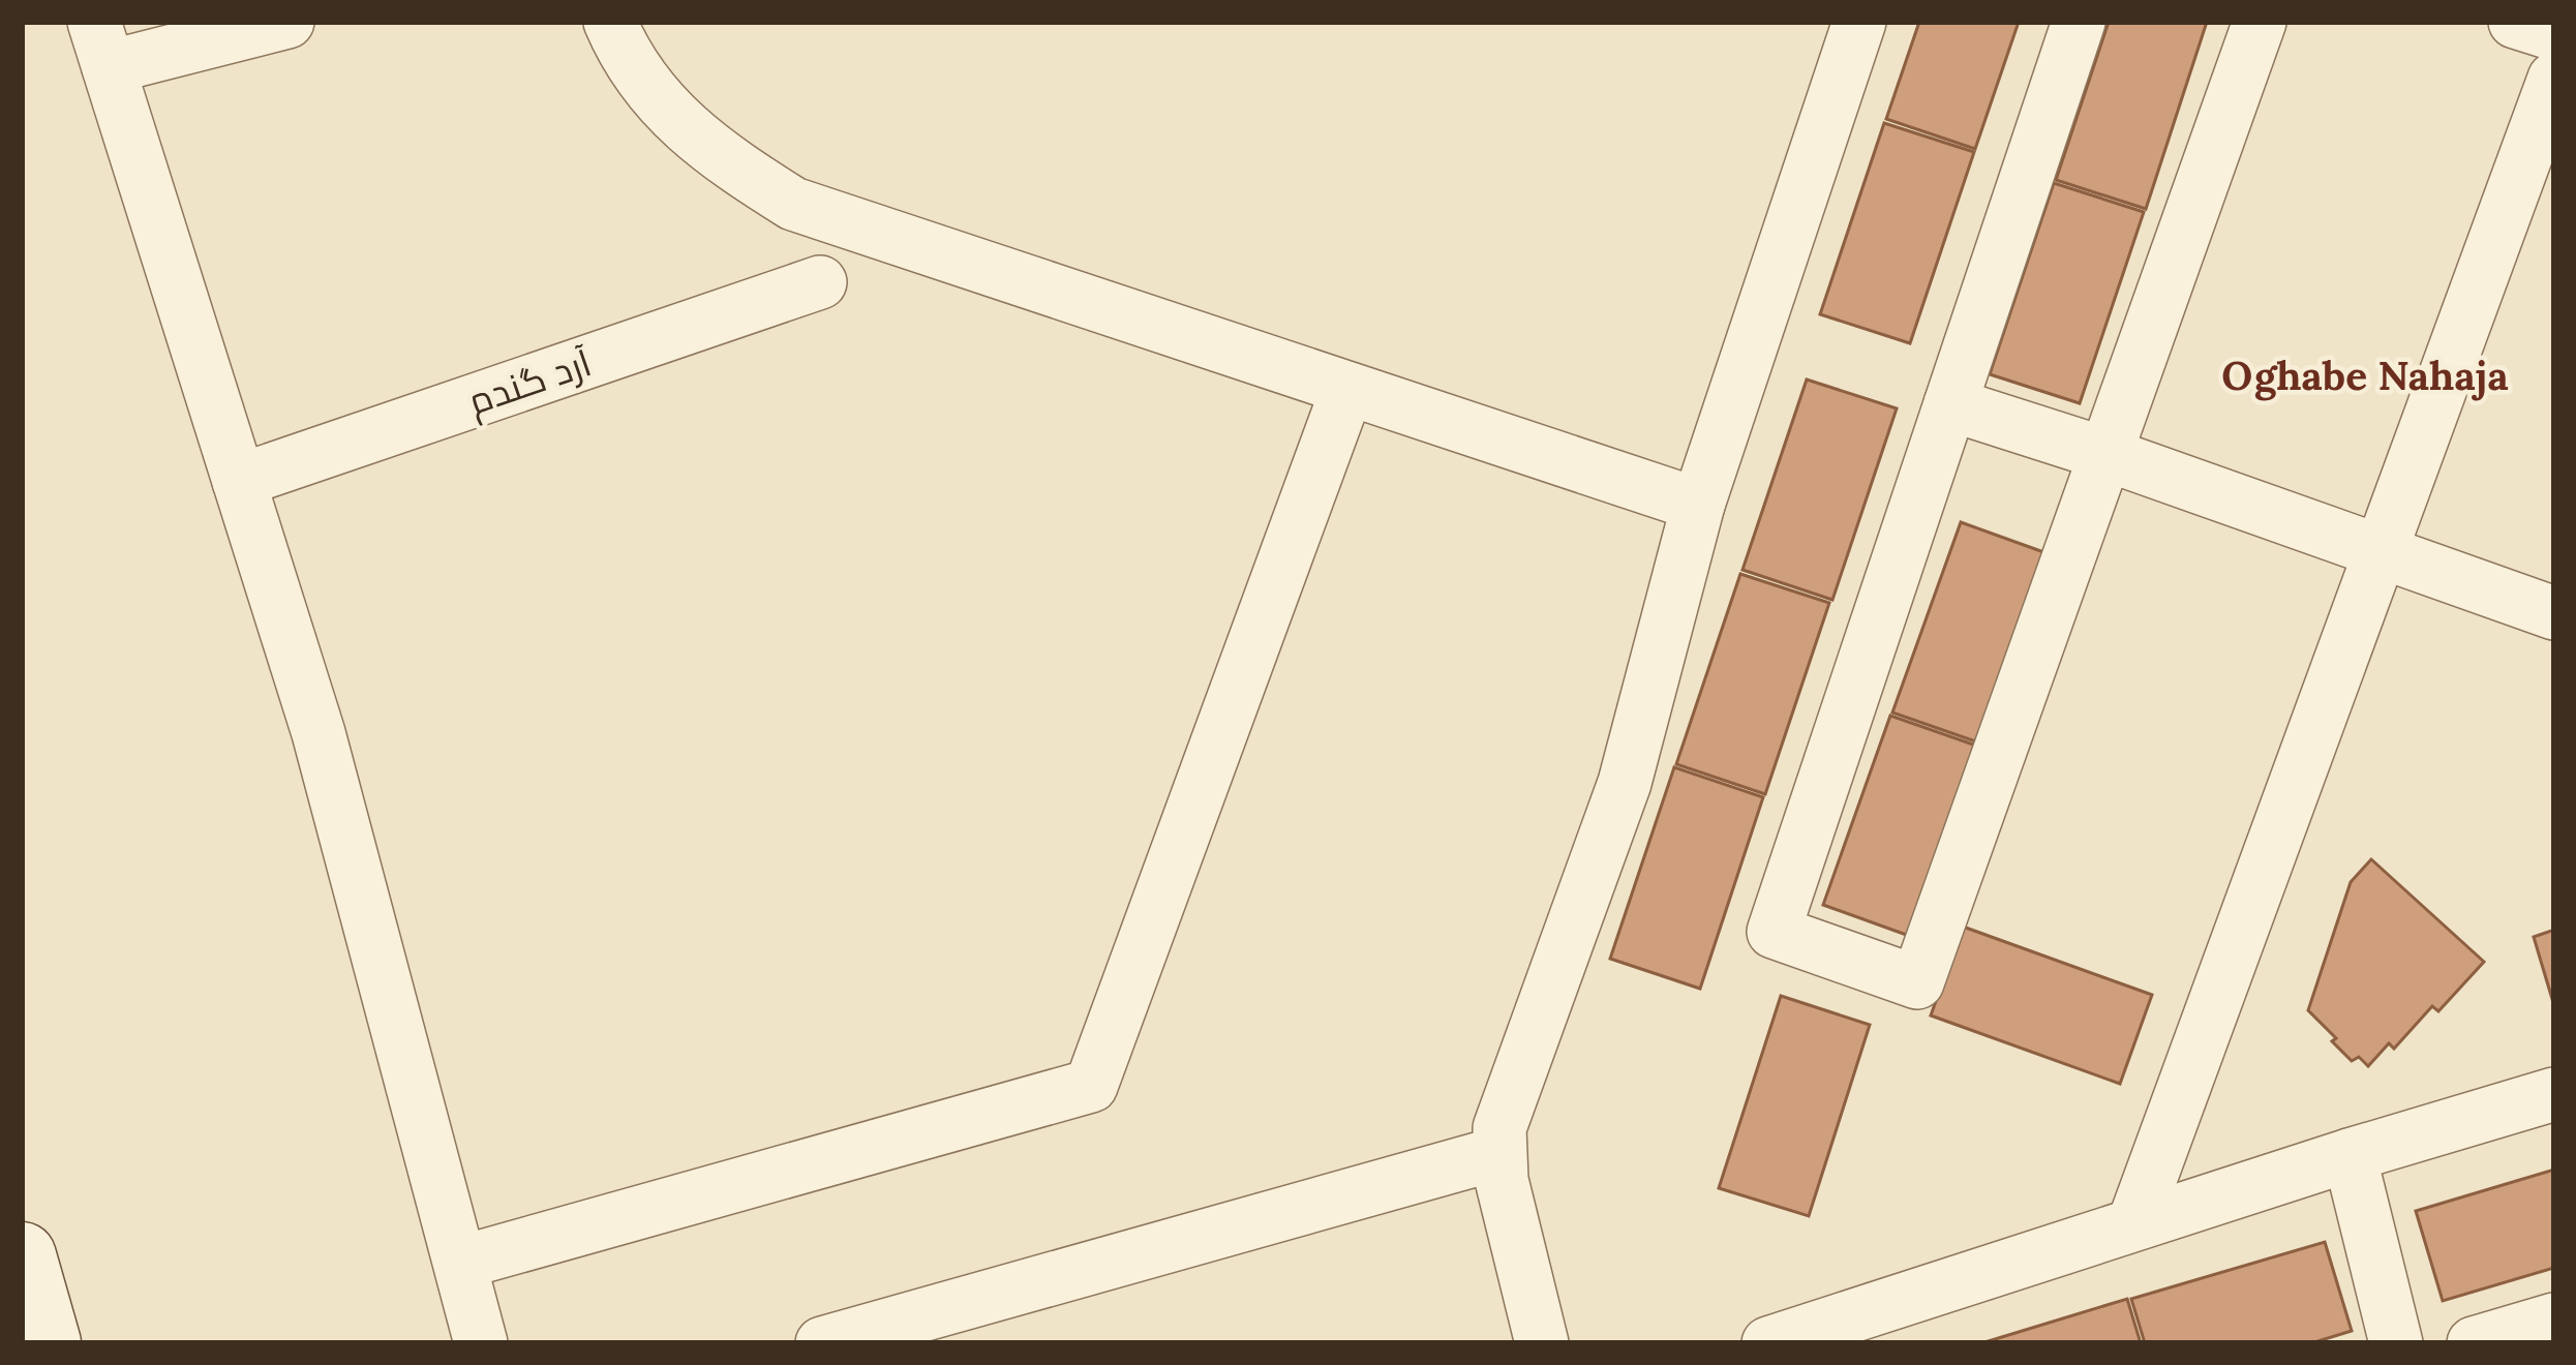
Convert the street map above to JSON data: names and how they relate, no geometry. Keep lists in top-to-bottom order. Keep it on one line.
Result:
{"streets":{"street":["آرد گندم"]},"districts":["Oghabe Nahaja"]}
